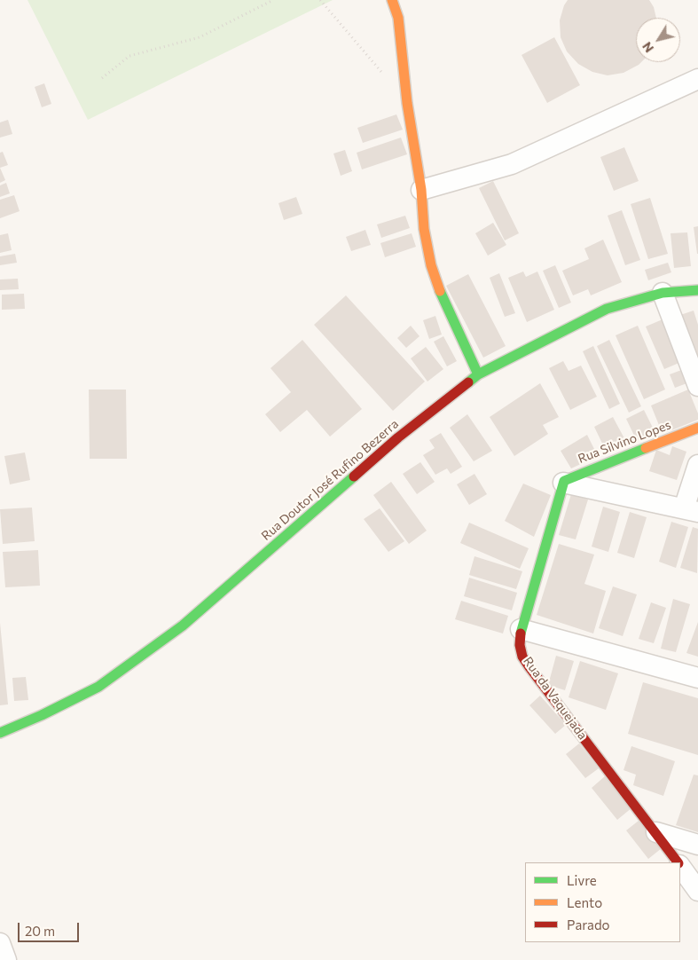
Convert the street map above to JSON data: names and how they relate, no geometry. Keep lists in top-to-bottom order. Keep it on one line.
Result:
{"streets":{"street":["Rua Silvino Lopes","Rua Doutor José Rufino Bezerra","Rua da Vaquejada"]},"crossings":[["Rua Silvino Lopes","Rua da Vaquejada"]],"legend":["Livre","Lento","Parado"],"scale_bar":"20 m","north":"bottom left"}
